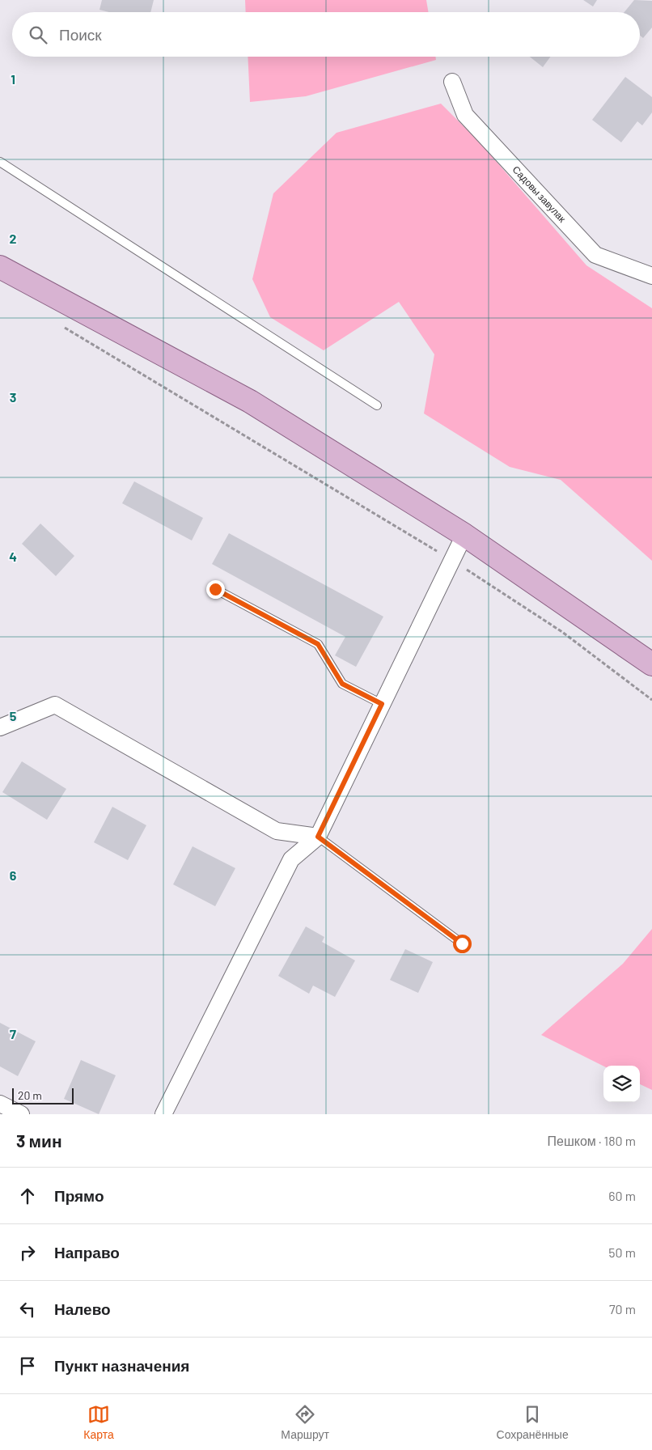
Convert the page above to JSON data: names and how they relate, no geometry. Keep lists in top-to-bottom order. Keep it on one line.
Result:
{"streets":{"street":["Садовы завулак"]},"scale_bar":"20 m","page":{"search":"Поиск","scale":"20 m","heading":["3 мин","Пешком · 180 m"],"list":[["Прямо","60 m"],["Направо","50 m"],["Налево","70 m"],"Пункт назначения"],"nav":["Карта","Маршрут","Сохранённые"]},"grid":{"rows":["1","2","3","4","5","6","7"]}}
